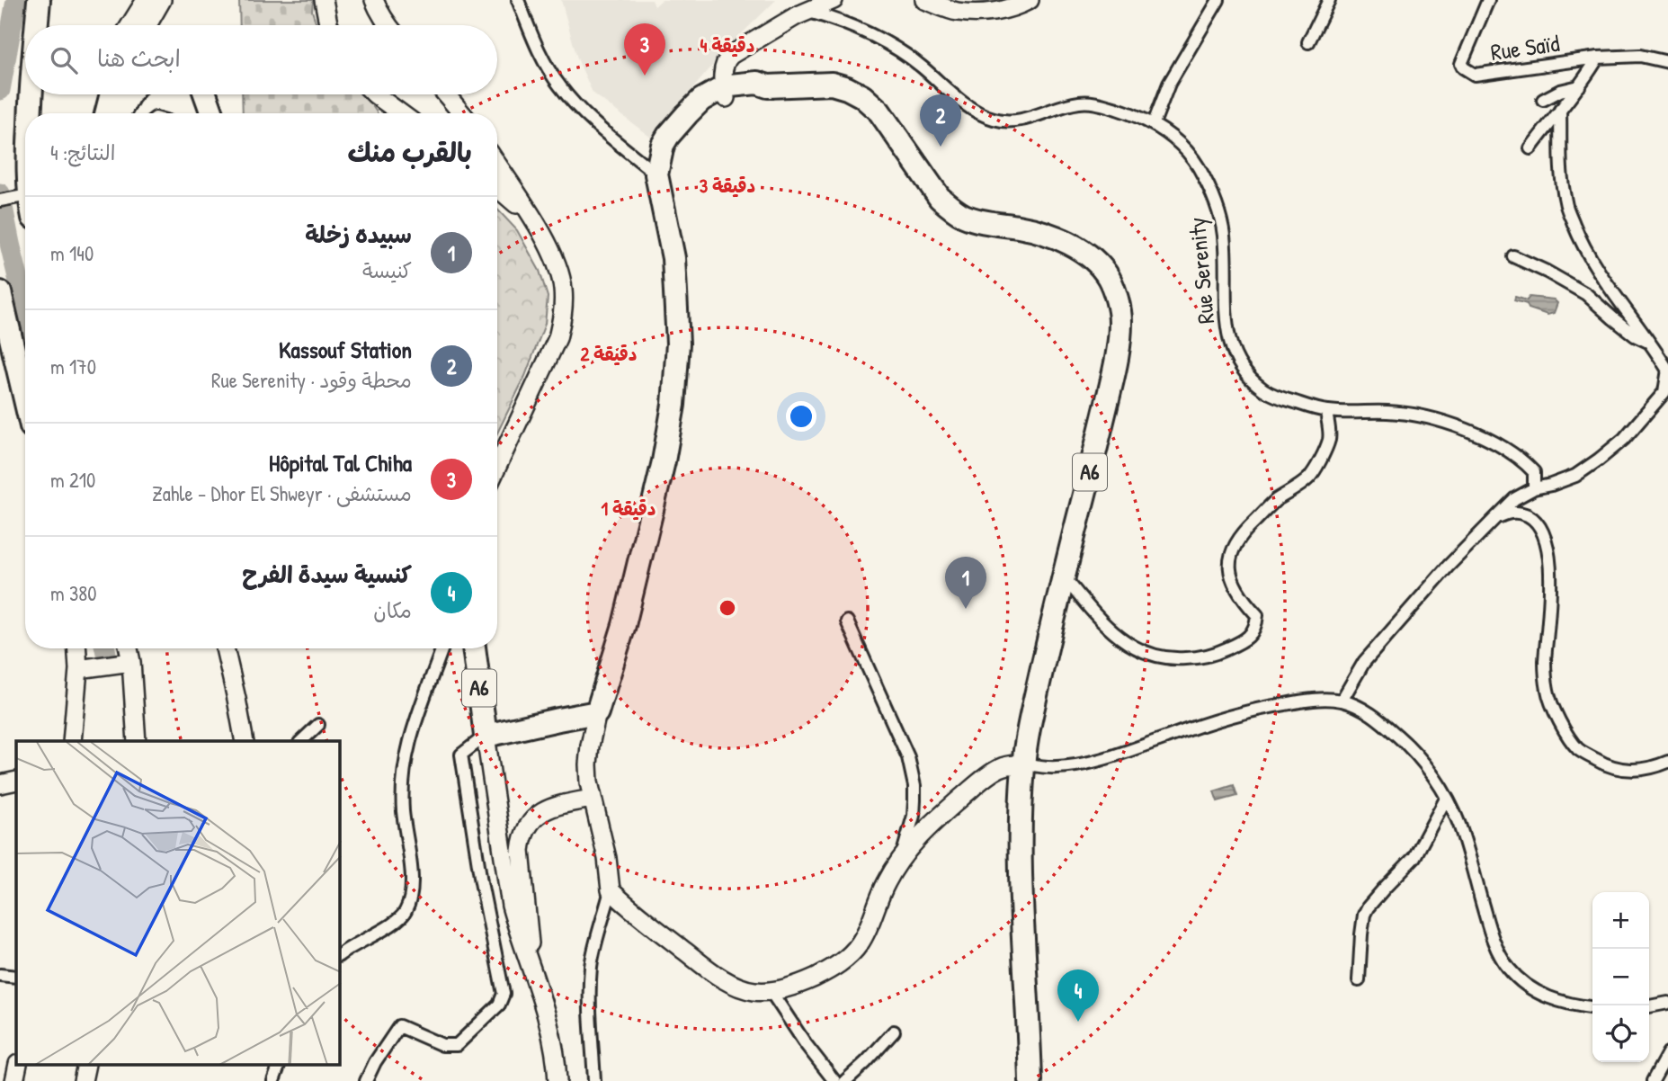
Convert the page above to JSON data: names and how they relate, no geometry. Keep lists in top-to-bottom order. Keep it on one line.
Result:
{"streets":{"highway":["A6"],"street":["Rue Saïd","Rue Serenity"]},"page":{"pins":["3","2","1","4"],"search":"ابحث هنا","heading":["بالقرب منك","النتائج: 4"],"list":[{"mark":"1","name":"سبيده زخلة","note":"كنيسة","value":"140 m"},{"mark":"2","name":"Kassouf Station","note":"محطة وقود · Rue Serenity","value":"170 m"},{"mark":"3","name":"Hôpital Tal Chiha","note":"مستشفى · Zahle - Dhor El Shweyr","value":"210 m"},{"mark":"4","name":"كنسية سيدة الفرح","note":"مكان","value":"380 m"}],"map_buttons":["+","−"]},"rings":["4 دقيقة","3 دقيقة","2 دقيقة","1 دقيقة"]}
